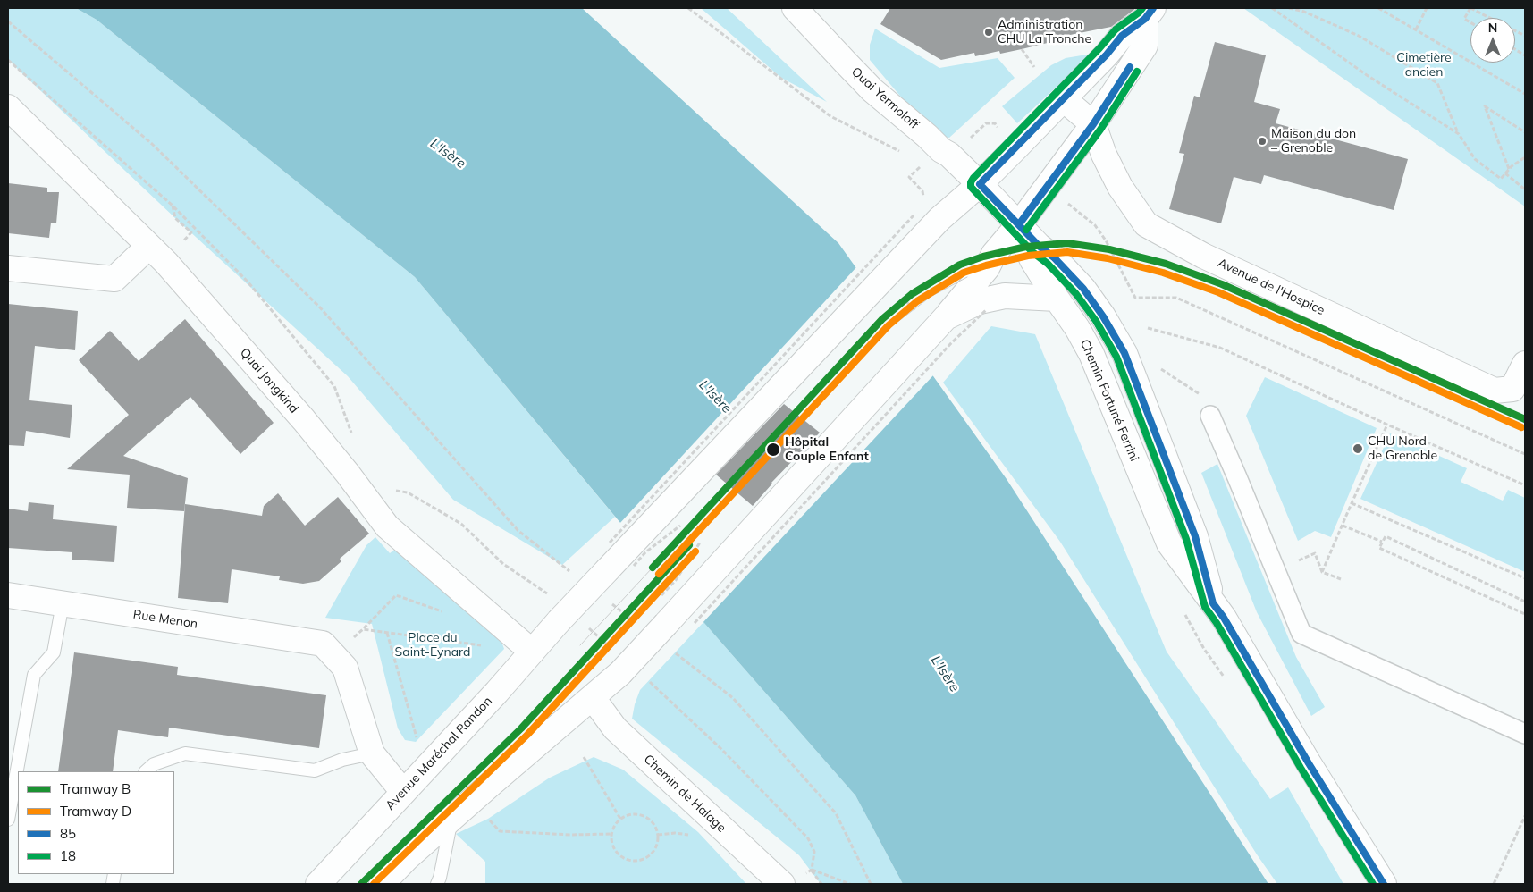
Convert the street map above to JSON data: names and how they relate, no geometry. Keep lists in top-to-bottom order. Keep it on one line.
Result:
{"streets":{"street":["Quai Yermoloff","Avenue de l'Hospice","Quai Jongkind","Chemin Fortuné Ferrini","Rue Menon","Avenue Maréchal Randon","Chemin de Halage"]},"crossings":[["Quai Yermoloff","Chemin Fortuné Ferrini"],["Quai Yermoloff","Avenue Maréchal Randon"],["Avenue de l'Hospice","Avenue Maréchal Randon"],["Quai Jongkind","Avenue Maréchal Randon"]],"water":["L'Isère"],"parks":["Cimetière ancien","Place du Saint-Eynard"],"places":["Administration CHU La Tronche","Maison du don – Grenoble","CHU Nord de Grenoble","Hôpital Couple Enfant"],"lines":["transit line 85","transit line 18","tram line B","tram line D"],"legend":["Tramway B","Tramway D","85","18"],"north":"top"}
